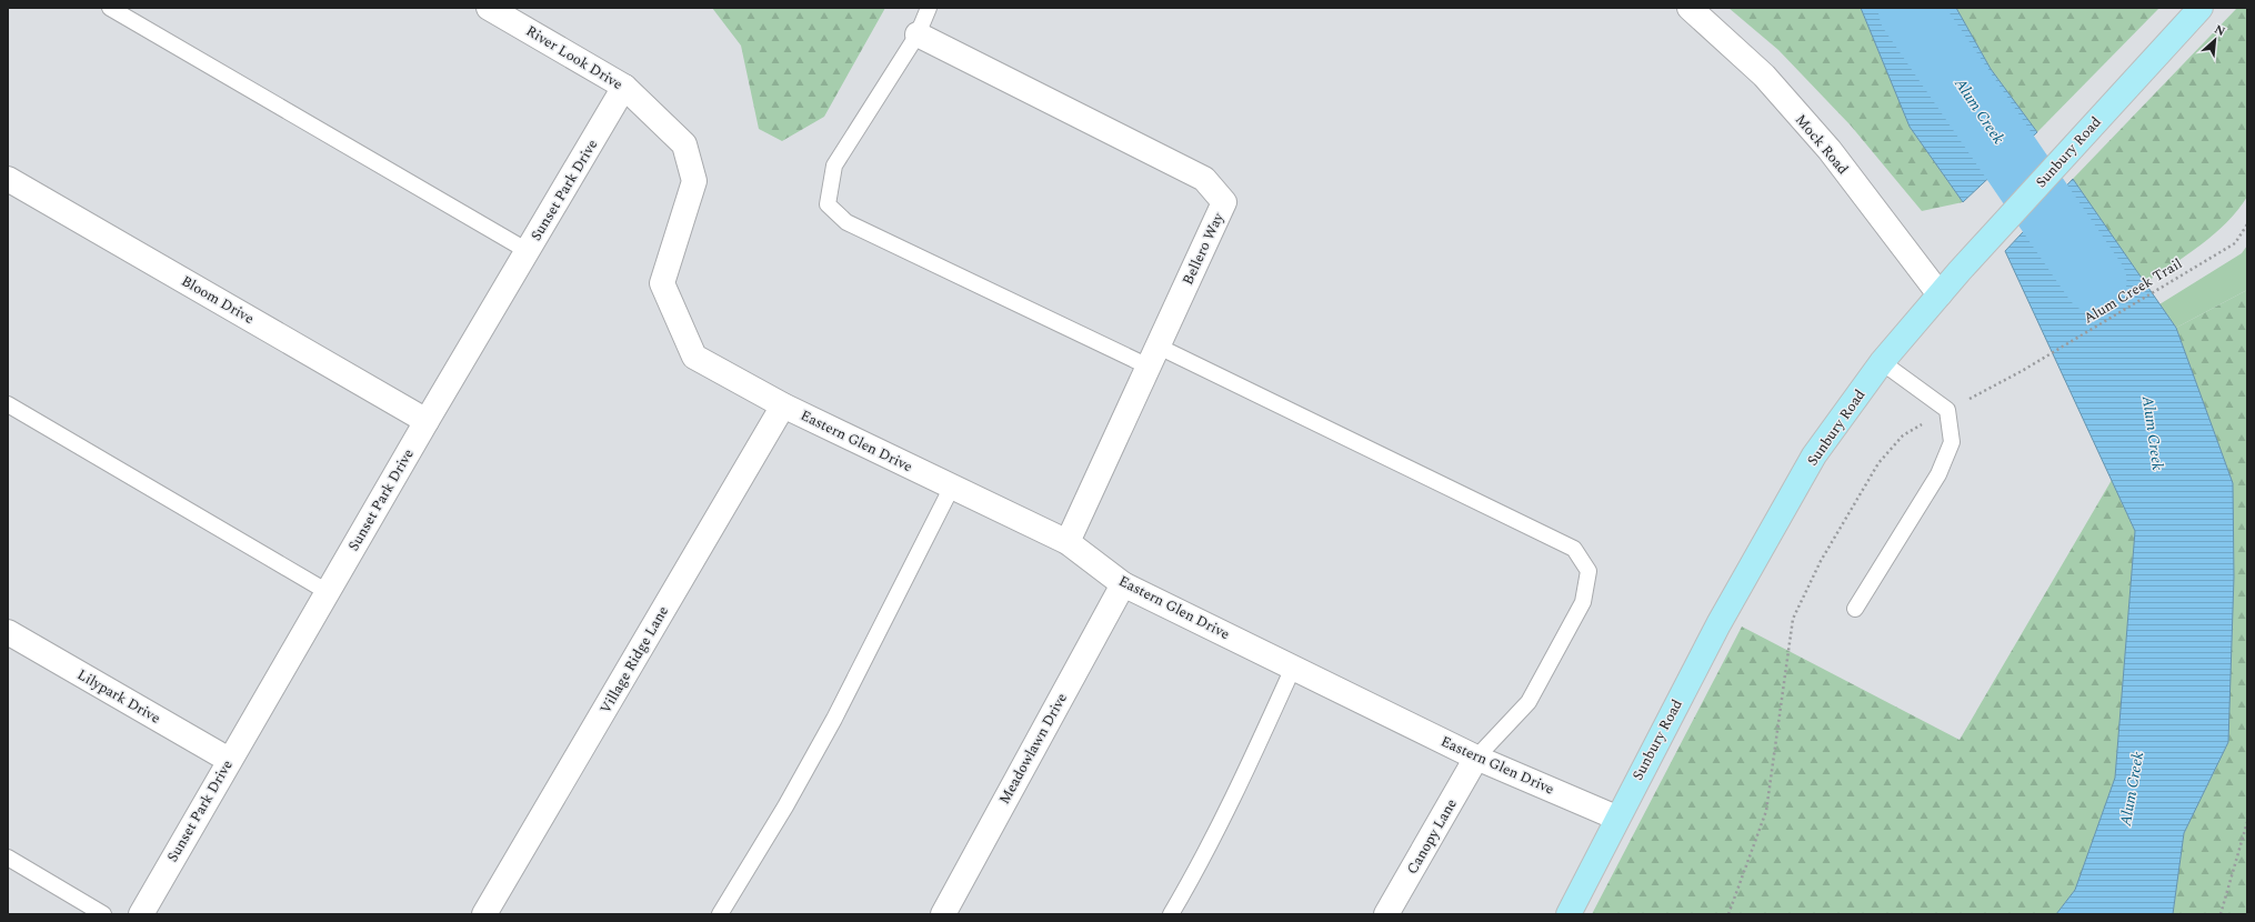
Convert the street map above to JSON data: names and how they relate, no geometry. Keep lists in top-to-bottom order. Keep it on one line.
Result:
{"streets":{"main road":["Sunbury Road"],"street":["River Look Drive","Mock Road","Sunset Park Drive","Bellero Way","Bloom Drive","Eastern Glen Drive","Village Ridge Lane","Lilypark Drive","Meadowlawn Drive","Canopy Lane"],"path":["Alum Creek Trail"]},"crossings":[["River Look Drive","Sunset Park Drive"],["River Look Drive","Eastern Glen Drive"],["Mock Road","Sunbury Road"],["Sunbury Road","Eastern Glen Drive"],["Sunset Park Drive","Bloom Drive"],["Sunset Park Drive","Lilypark Drive"],["Bellero Way","Eastern Glen Drive"],["Eastern Glen Drive","Village Ridge Lane"],["Eastern Glen Drive","Meadowlawn Drive"],["Eastern Glen Drive","Canopy Lane"]],"water":["Alum Creek"],"north":"top right"}
